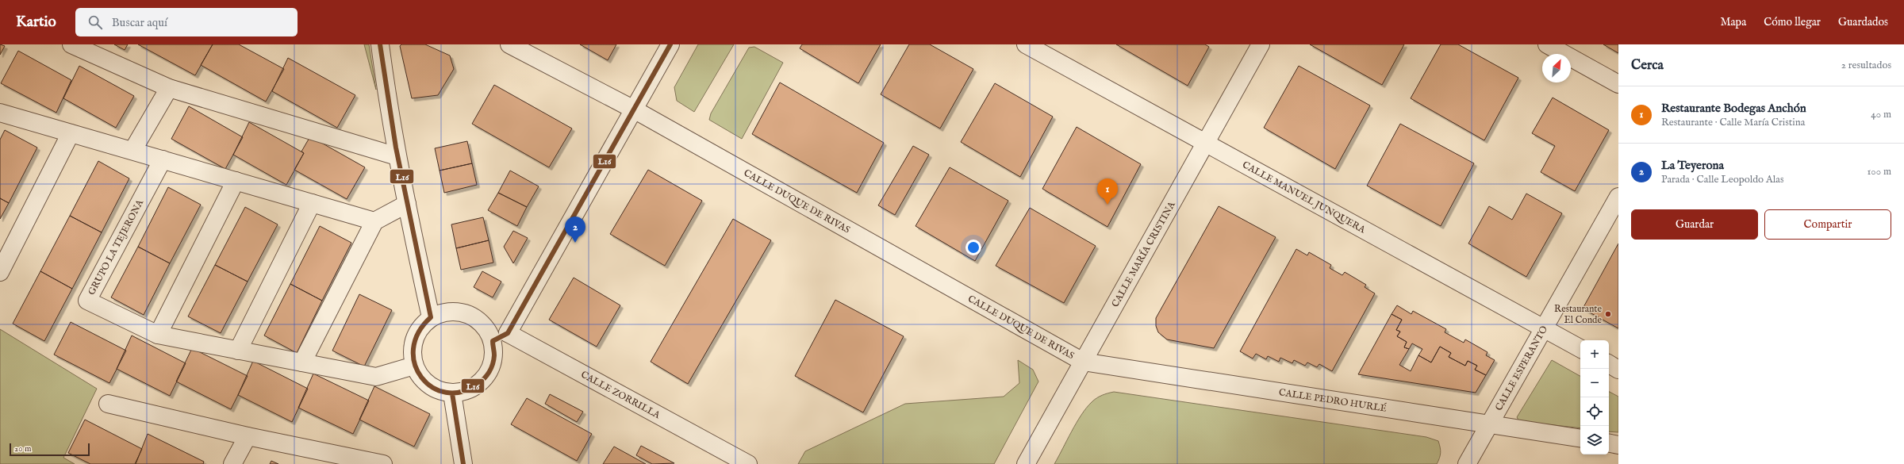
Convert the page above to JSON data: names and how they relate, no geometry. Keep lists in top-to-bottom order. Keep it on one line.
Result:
{"streets":{"street":["CALLE MANUEL JUNQUERA","CALLE DUQUE DE RIVAS","GRUPO LA TEJERONA","CALLE MARÍA CRISTINA","CALLE ESPERANTO","CALLE ZORRILLA","CALLE PEDRO HURLÉ"]},"crossings":[["CALLE MANUEL JUNQUERA","CALLE MARÍA CRISTINA"],["CALLE MANUEL JUNQUERA","CALLE ESPERANTO"],["CALLE DUQUE DE RIVAS","CALLE MARÍA CRISTINA"],["CALLE DUQUE DE RIVAS","CALLE PEDRO HURLÉ"],["CALLE MARÍA CRISTINA","CALLE PEDRO HURLÉ"],["CALLE ESPERANTO","CALLE PEDRO HURLÉ"]],"places":["Restaurante El Conde"],"lines":["transit line L16"],"scale_bar":"20 m","north":"top right","page":{"header":"Kartio","search":"Buscar aquí","nav":["Mapa","Cómo llegar","Guardados"],"heading":["Cerca","2 resultados"],"list":[{"mark":"1","name":"Restaurante Bodegas Anchón","note":"Restaurante · Calle María Cristina","value":"40 m"},{"mark":"2","name":"La Teyerona","note":"Parada · Calle Leopoldo Alas","value":"100 m"}],"pins":["1","2"],"buttons":["Guardar","Compartir"],"map_buttons":["+","−"],"scale":"20 m"}}
